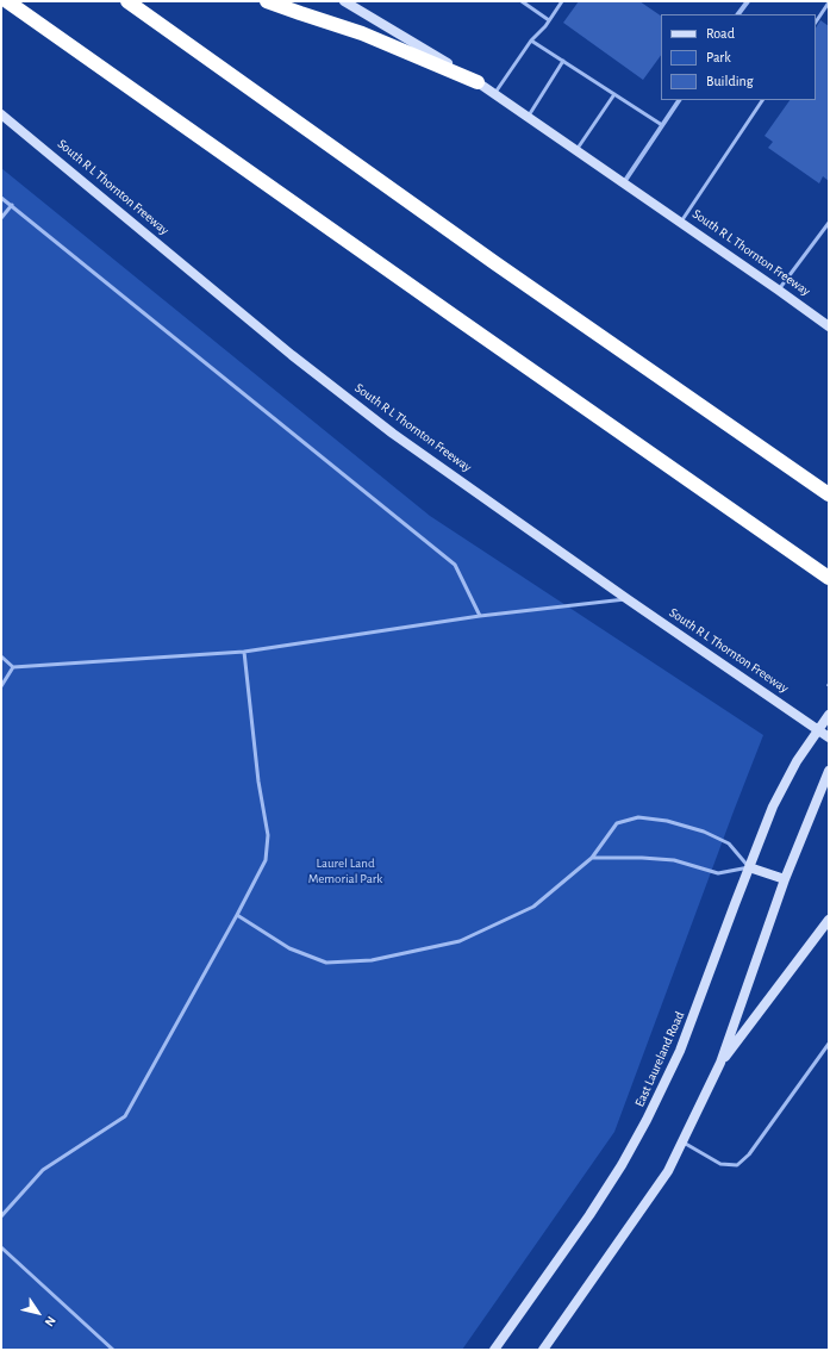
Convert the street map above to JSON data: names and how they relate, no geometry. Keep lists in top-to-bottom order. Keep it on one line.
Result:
{"streets":{"main road":["South R L Thornton Freeway","East Laureland Road"]},"crossings":[["South R L Thornton Freeway","East Laureland Road"]],"parks":["Laurel Land Memorial Park"],"legend":["Road","Park","Building"],"north":"bottom right"}
